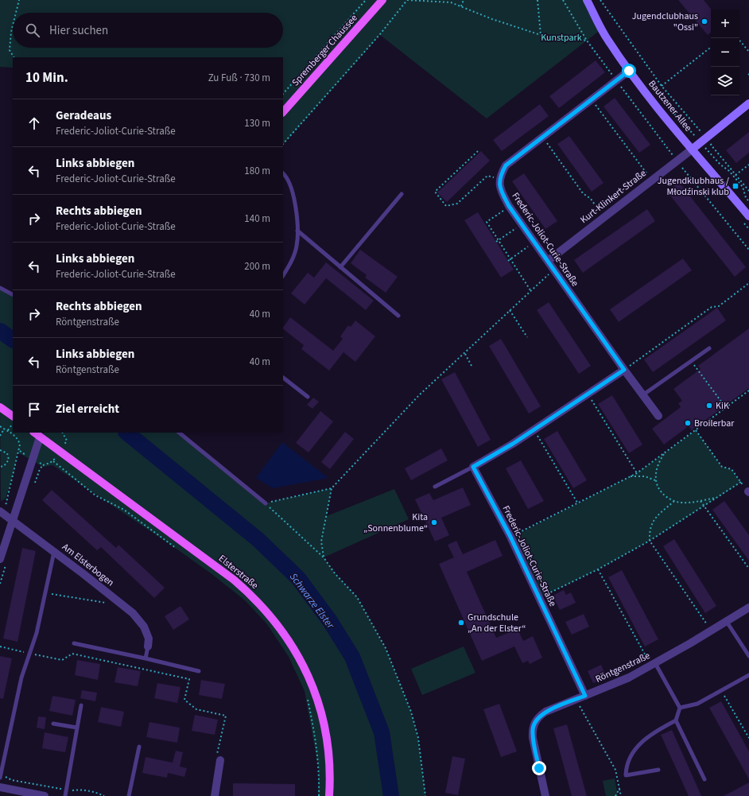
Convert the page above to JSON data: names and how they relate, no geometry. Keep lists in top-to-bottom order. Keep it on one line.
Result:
{"streets":{"main road":["Spremberger Chaussee","Elsterstraße"],"street":["Bautzener Allee","Kurt-Klinkert-Straße","Frederic-Joliot-Curie-Straße","Am Elsterbogen","Röntgenstraße"]},"crossings":[["Bautzener Allee","Kurt-Klinkert-Straße"],["Kurt-Klinkert-Straße","Frederic-Joliot-Curie-Straße"],["Frederic-Joliot-Curie-Straße","Röntgenstraße"]],"water":["Schwarze Elster"],"parks":["Kunstpark"],"places":{"other":["Jugendclubhaus \"Ossi\"","KiK","Broilerbar","Kita „Sonnenblume“","Grundschule „An der Elster“"],"transit":["Jugendklubhaus / Młodźinski klub"]},"page":{"map_buttons":["+","−"],"search":"Hier suchen","heading":["10 Min.","Zu Fuß · 730 m"],"list":[["Geradeaus","Frederic-Joliot-Curie-Straße","130 m"],["Links abbiegen","Frederic-Joliot-Curie-Straße","180 m"],["Rechts abbiegen","Frederic-Joliot-Curie-Straße","140 m"],["Links abbiegen","Frederic-Joliot-Curie-Straße","200 m"],["Rechts abbiegen","Röntgenstraße","40 m"],["Links abbiegen","Röntgenstraße","40 m"],"Ziel erreicht"]}}
